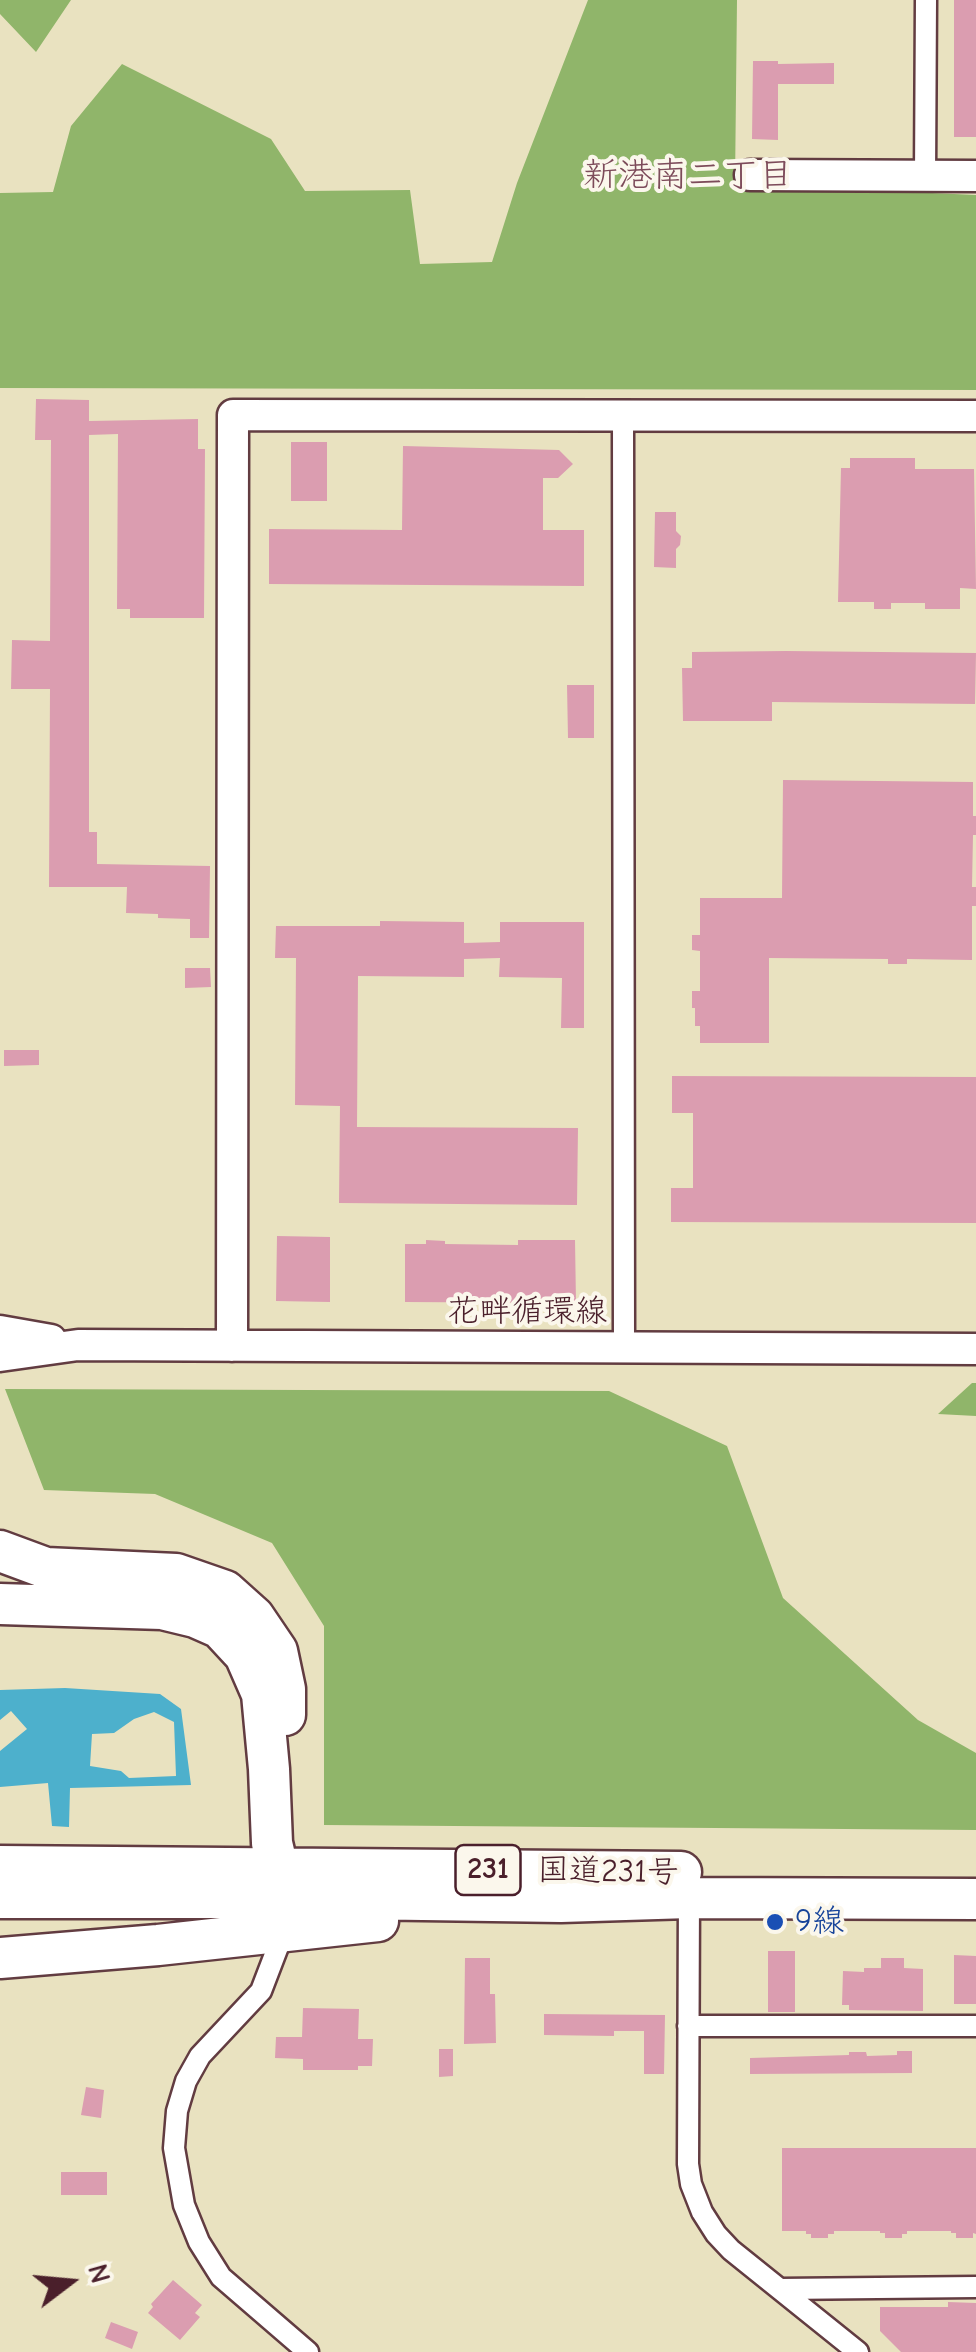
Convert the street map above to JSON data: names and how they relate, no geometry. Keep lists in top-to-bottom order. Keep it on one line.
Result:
{"streets":{"highway":["231","国道231号"],"street":["花畔循環線"]},"districts":["新港南二丁目"],"places":["9線"],"north":"right"}
